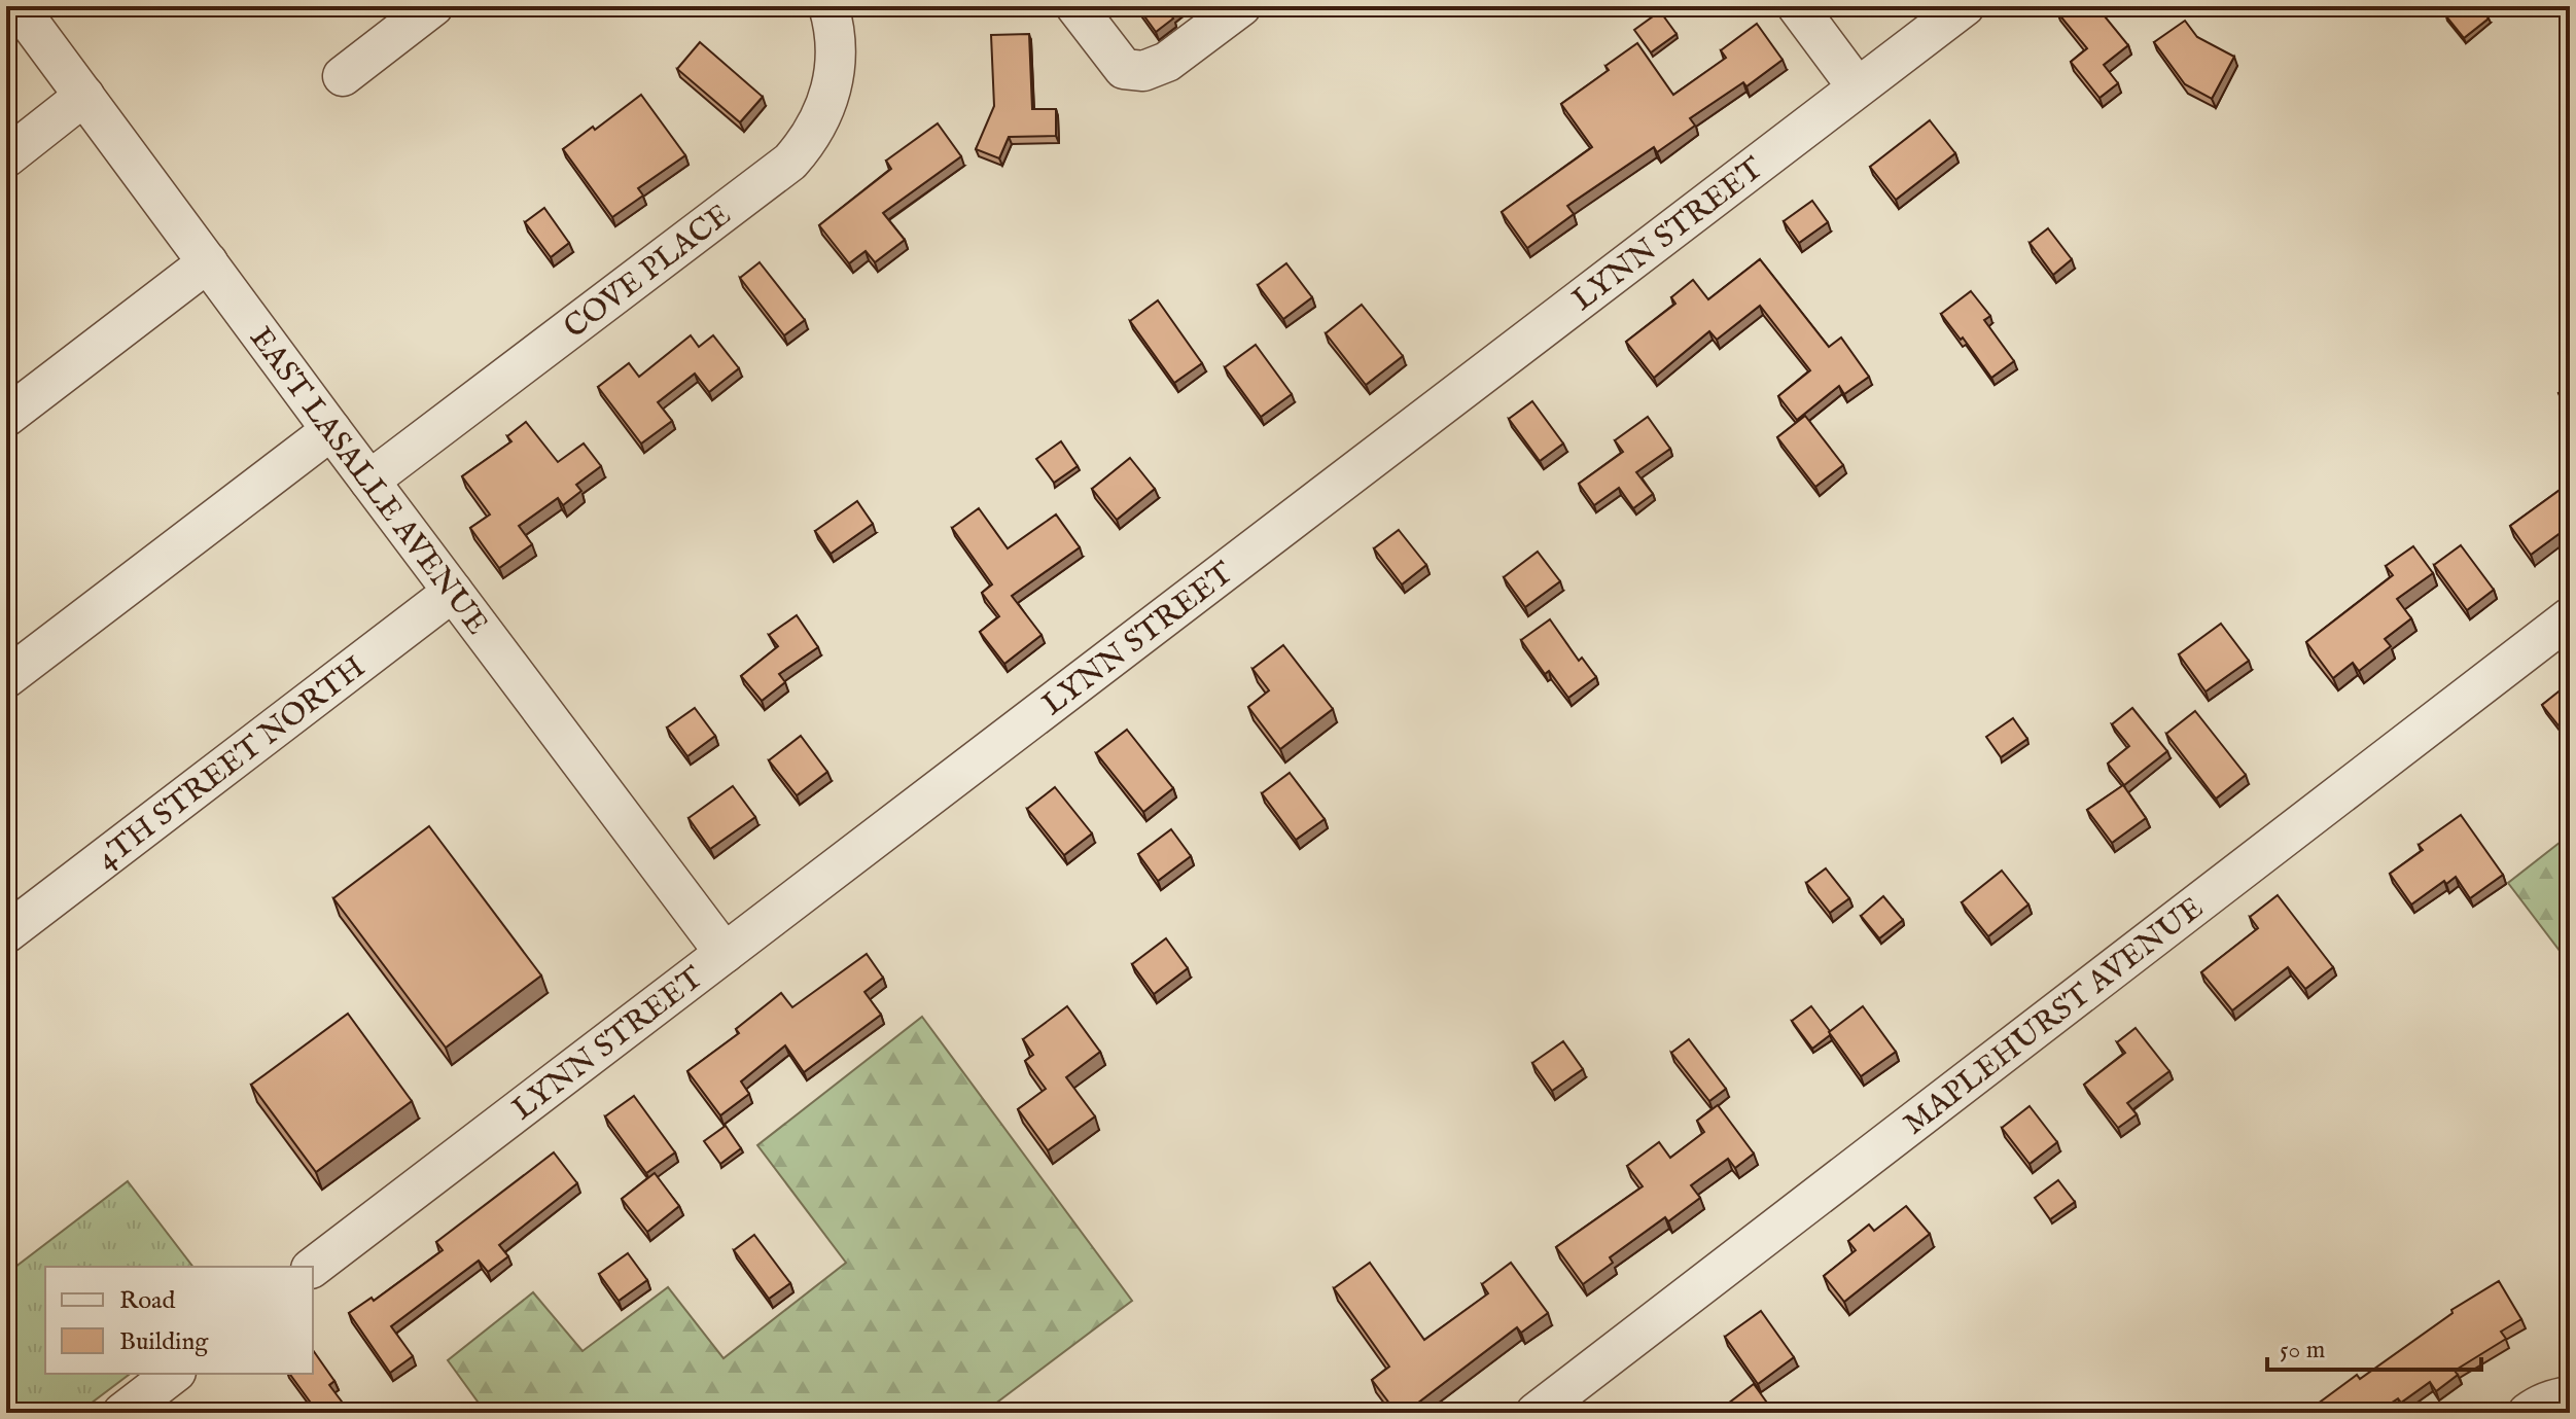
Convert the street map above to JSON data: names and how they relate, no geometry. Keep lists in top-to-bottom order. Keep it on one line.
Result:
{"streets":{"street":["LYNN STREET","COVE PLACE","EAST LASALLE AVENUE","4TH STREET NORTH","MAPLEHURST AVENUE"]},"crossings":[["LYNN STREET","EAST LASALLE AVENUE"],["COVE PLACE","EAST LASALLE AVENUE"],["EAST LASALLE AVENUE","4TH STREET NORTH"]],"legend":["Road","Building"],"scale_bar":"50 m"}
